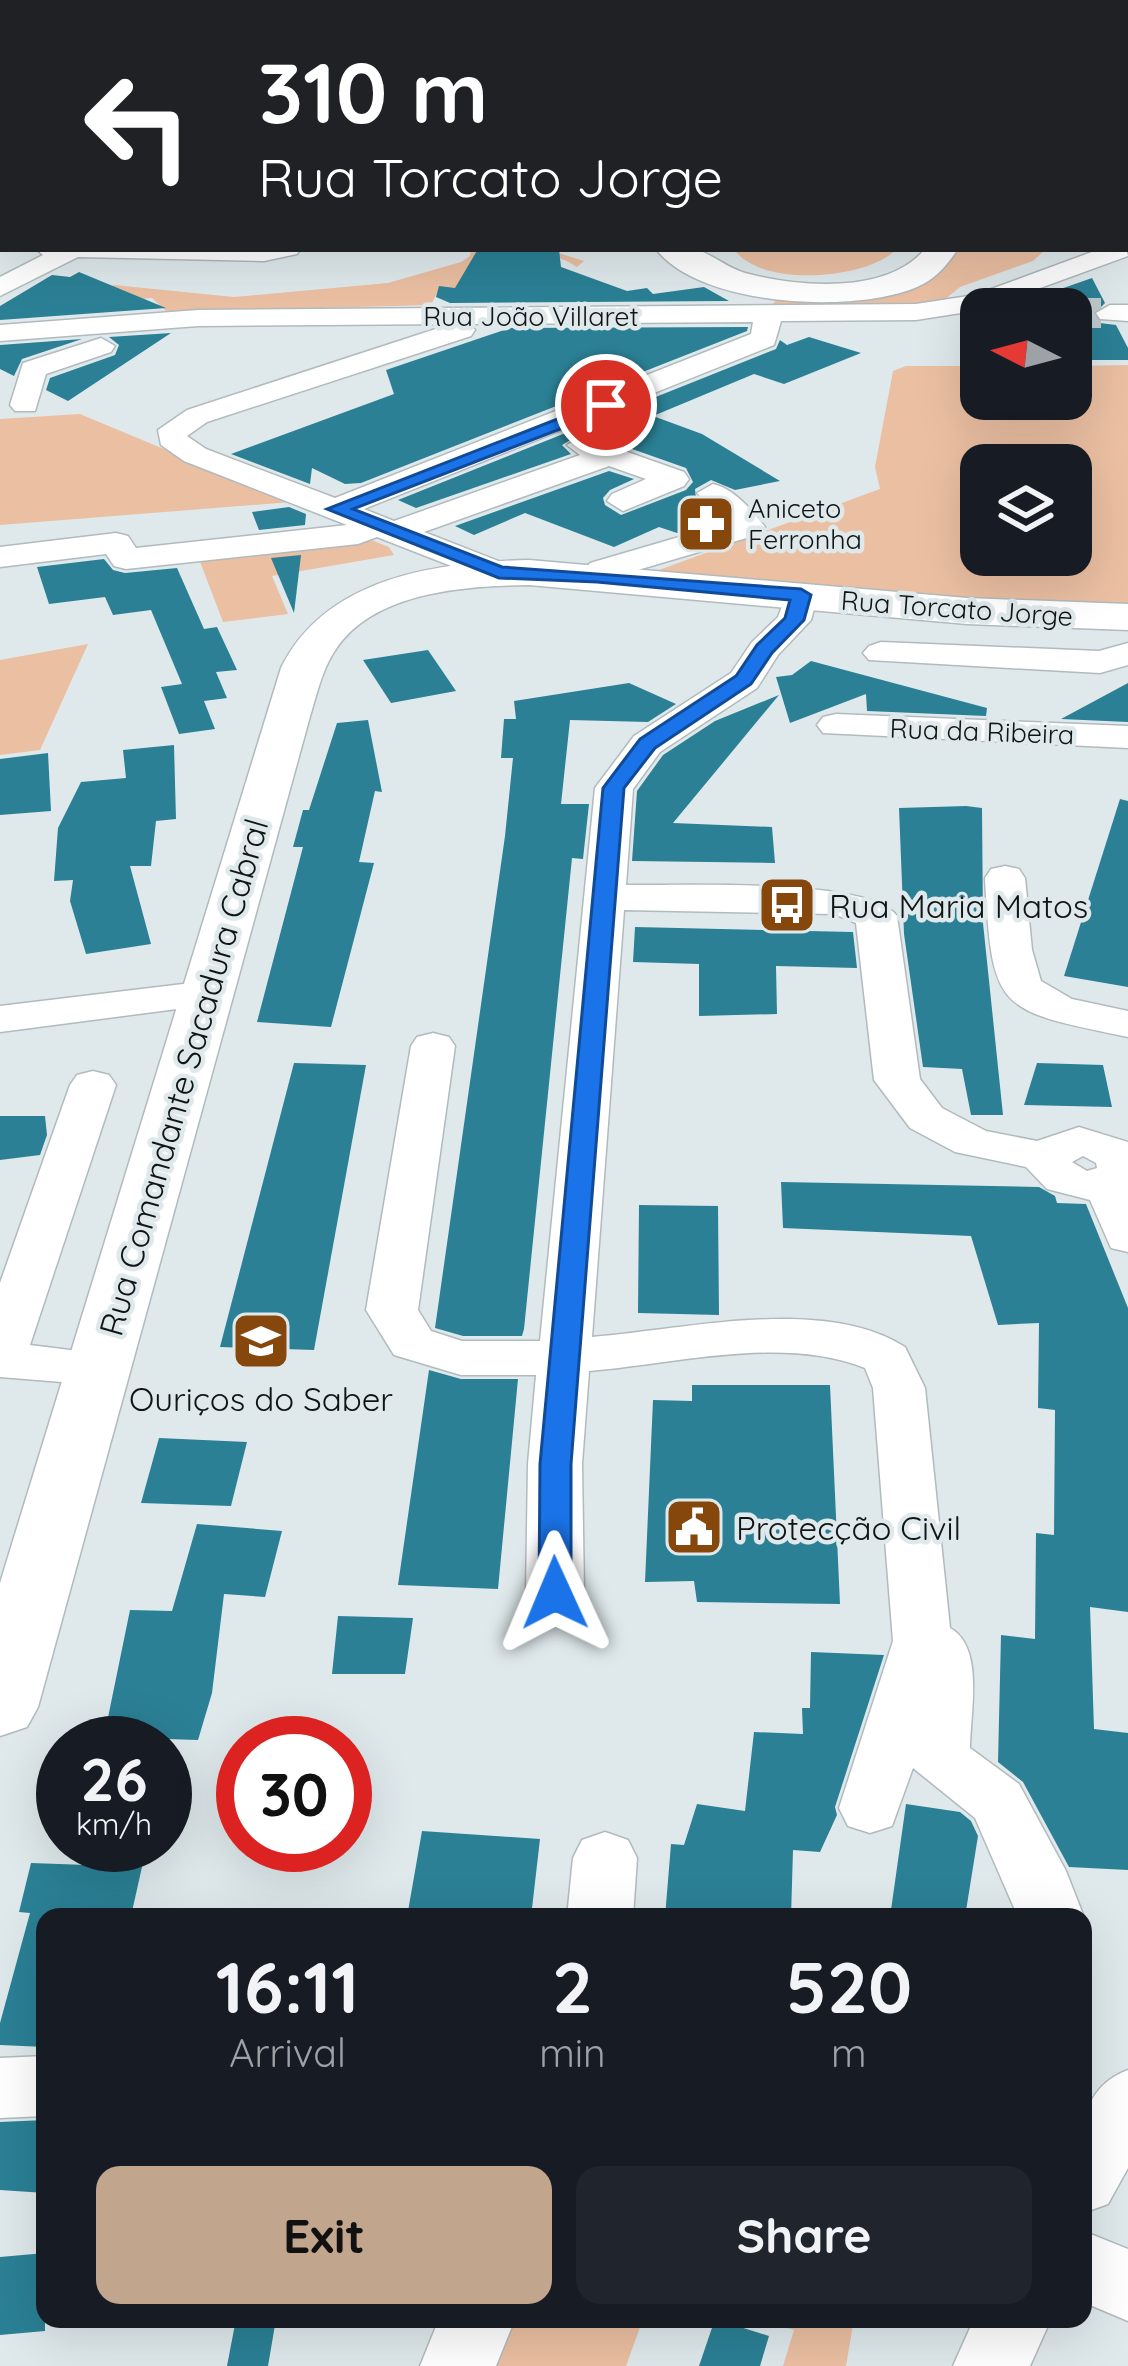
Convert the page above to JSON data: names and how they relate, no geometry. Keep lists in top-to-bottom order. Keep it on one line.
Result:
{"streets":{"main road":["Rua Torcato Jorge","Rua Comandante Sacadura Cabral"],"street":["Rua João Villaret","Rua da Ribeira"]},"crossings":[["Rua Torcato Jorge","Rua Comandante Sacadura Cabral"]],"places":{"pharmacy":["Aniceto Ferronha"],"bus stop":["Rua Maria Matos"],"school or university":["Ouriços do Saber"],"public building":["Protecção Civil"]},"north":"left","page":{"turn":["310 m","Rua Torcato Jorge"],"speed":"26 km/h","limit":"30","eta":["16:11","Arrival","2","min","520","m"],"buttons":["Exit","Share"]}}
